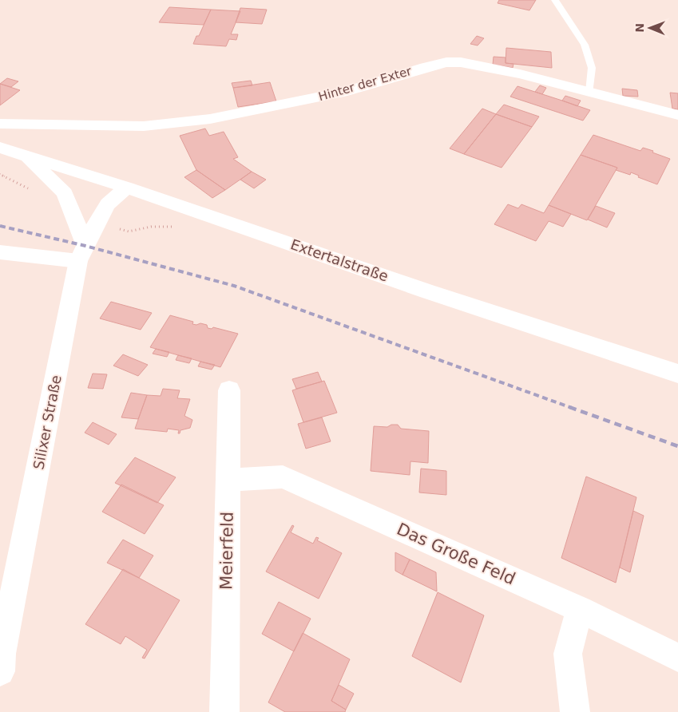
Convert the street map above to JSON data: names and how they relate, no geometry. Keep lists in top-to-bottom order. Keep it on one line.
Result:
{"streets":{"street":["Hinter der Exter","Extertalstraße","Silixer Straße","Meierfeld","Das Große Feld"]},"crossings":[["Extertalstraße","Silixer Straße"],["Meierfeld","Das Große Feld"]],"north":"left"}
